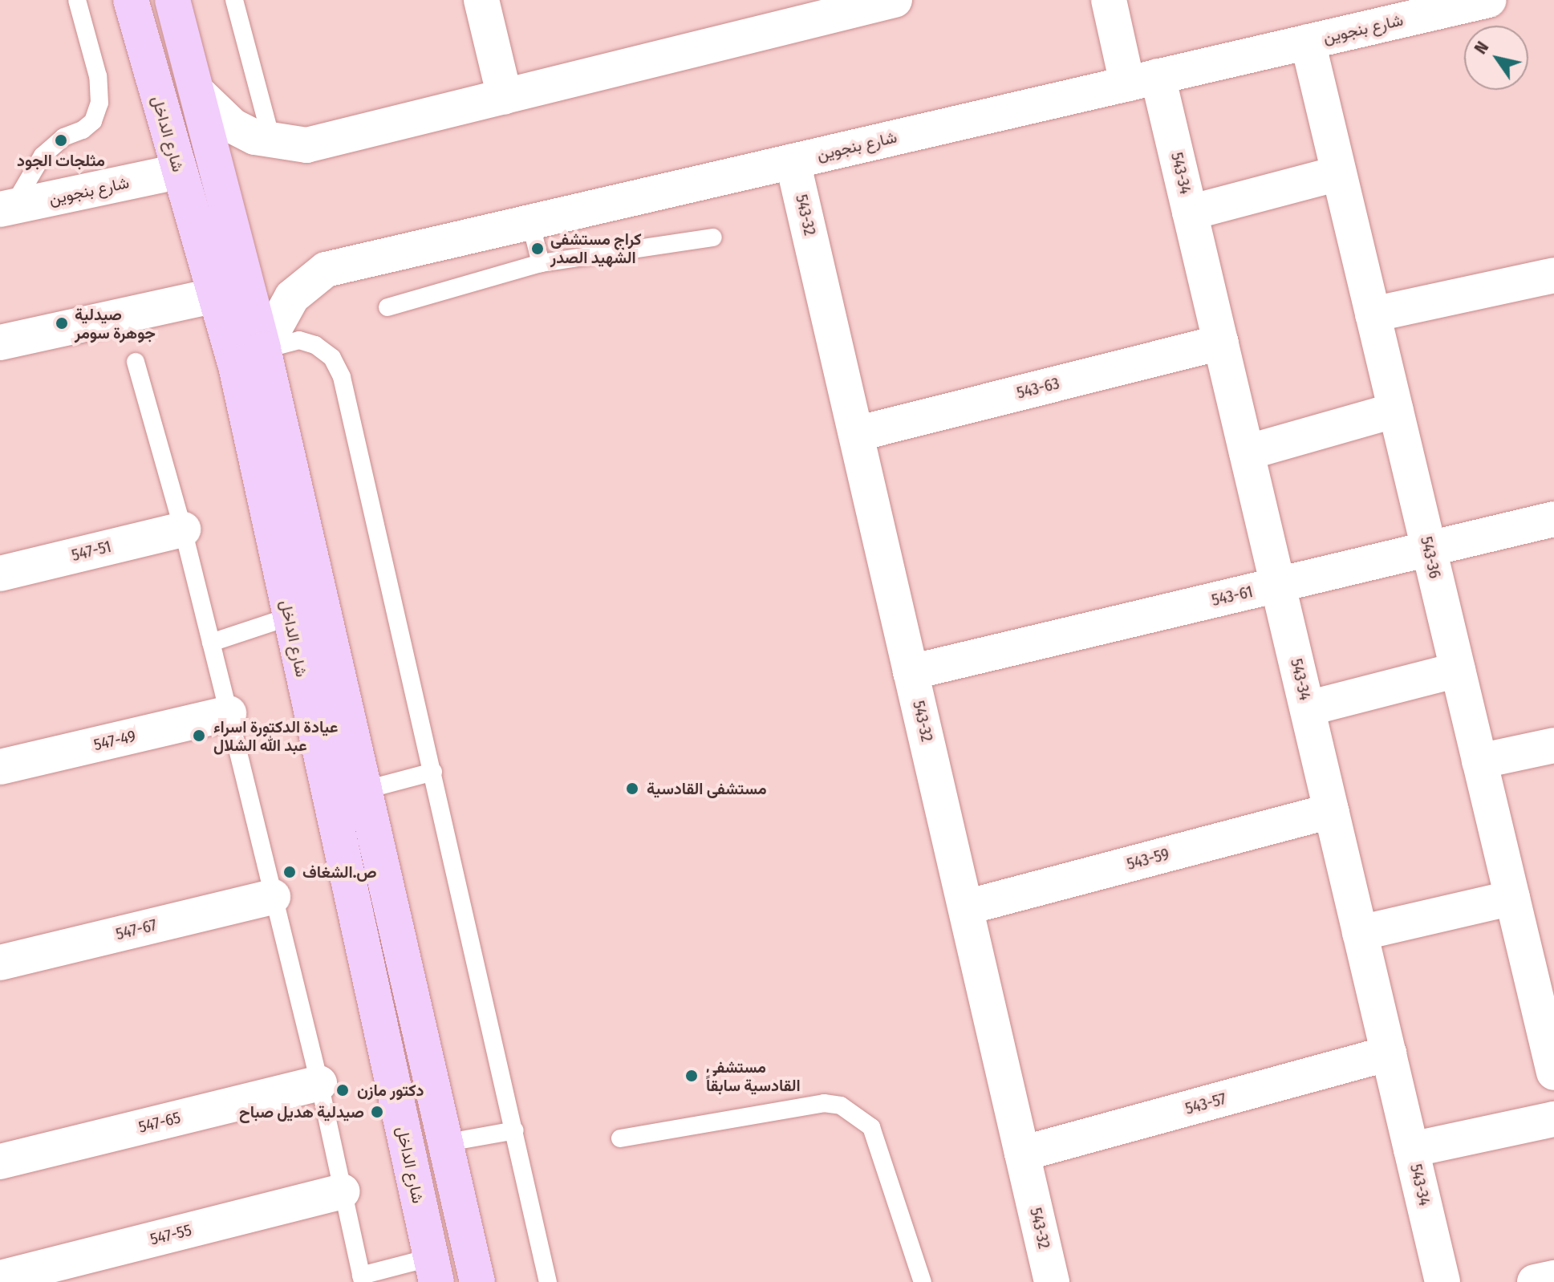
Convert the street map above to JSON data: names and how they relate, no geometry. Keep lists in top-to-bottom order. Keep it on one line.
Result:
{"streets":{"main road":["شارع الداخل"],"street":["شارع بنجوين","543-34","543-32","543-63","547-51","543-36","543-61","547-49","543-59","547-67","543-57","547-65","547-55"]},"crossings":[["شارع بنجوين","شارع الداخل"],["شارع بنجوين","543-34"],["شارع بنجوين","543-32"],["شارع بنجوين","543-36"],["543-34","543-63"],["543-34","543-61"],["543-34","543-59"],["543-34","543-57"],["543-32","543-63"],["543-32","543-61"],["543-32","543-59"],["543-32","543-57"],["543-36","543-61"]],"places":["مثلجات الجود","كراج مستشفى الشهيد الصدر","صيدلية جوهرة سومر","عيادة الدكتورة اسراء عبد الله الشلال","مستشفى القادسية","ص.الشغاف","مستشفى القادسية سابقاً","دكتور مازن","صيدلية هديل صباح"],"north":"top left"}
